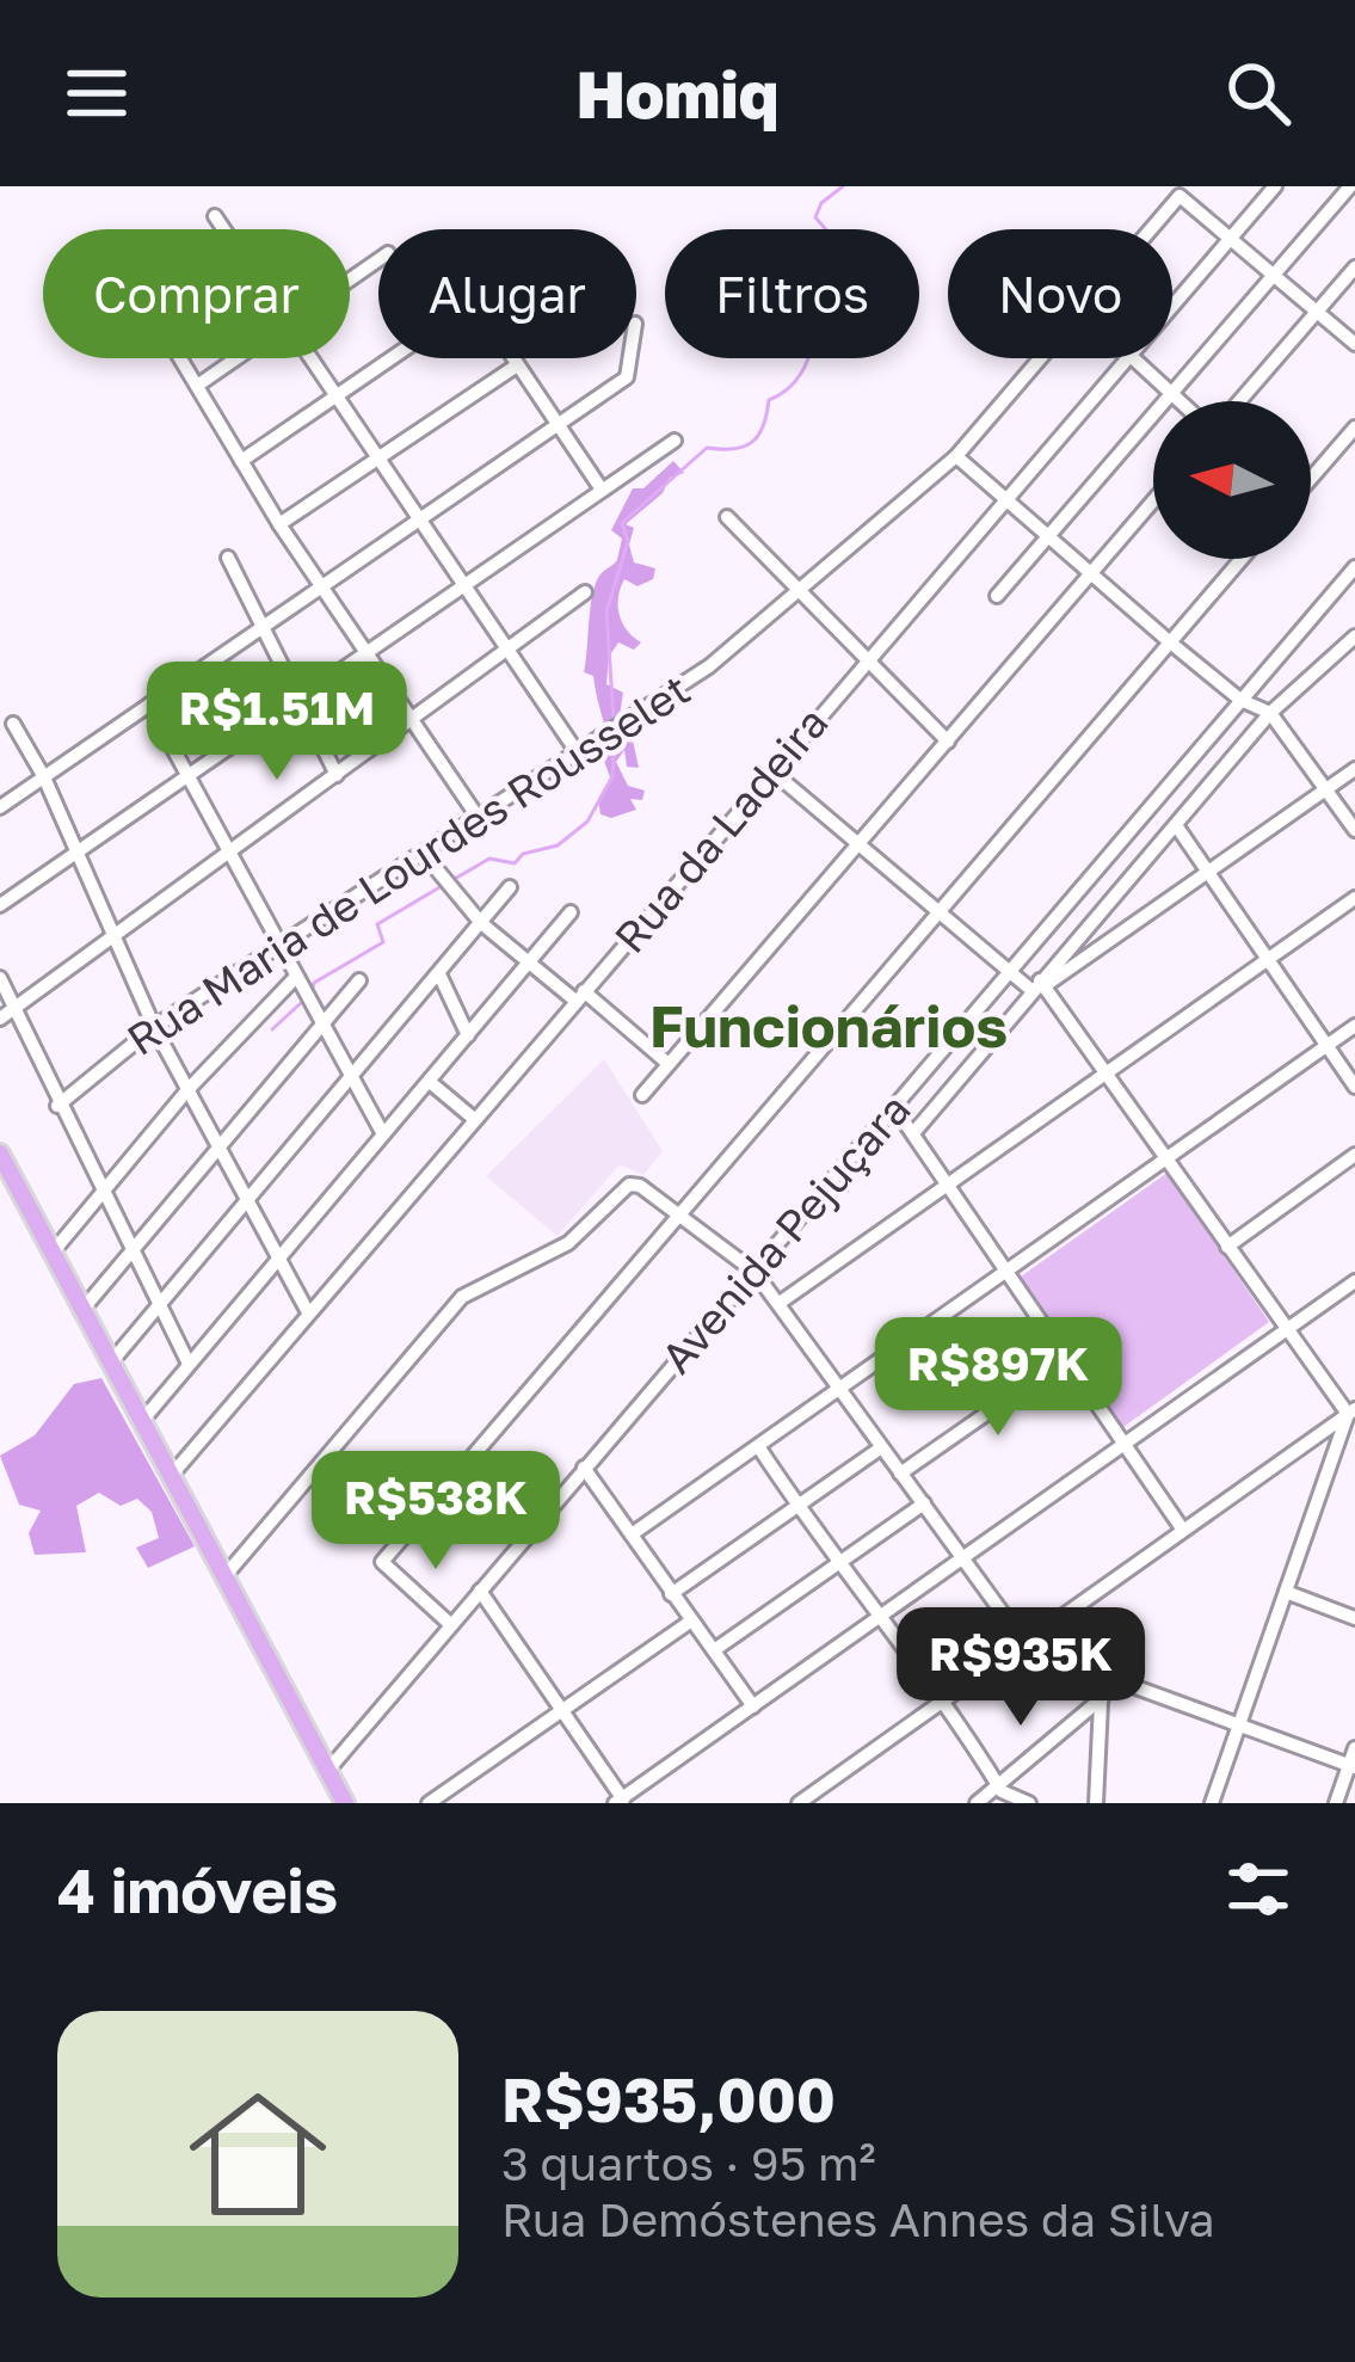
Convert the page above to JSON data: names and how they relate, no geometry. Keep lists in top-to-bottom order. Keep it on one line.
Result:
{"streets":{"street":["Rua da Ladeira","Rua Maria de Lourdes Rousselet","Avenida Pejuçara"]},"crossings":[["Rua da Ladeira","Rua Maria de Lourdes Rousselet"]],"districts":["Funcionários"],"north":"left","page":{"header":"Homiq","chip":["Comprar","Alugar","Filtros","Novo"],"price":["R$1.51M","R$897K","R$538K","R$935K"],"heading":"4 imóveis","list":[{"name":"R$935,000","note":"3 quartos · 95 m² · Rua Demóstenes Annes da Silva"}]}}
